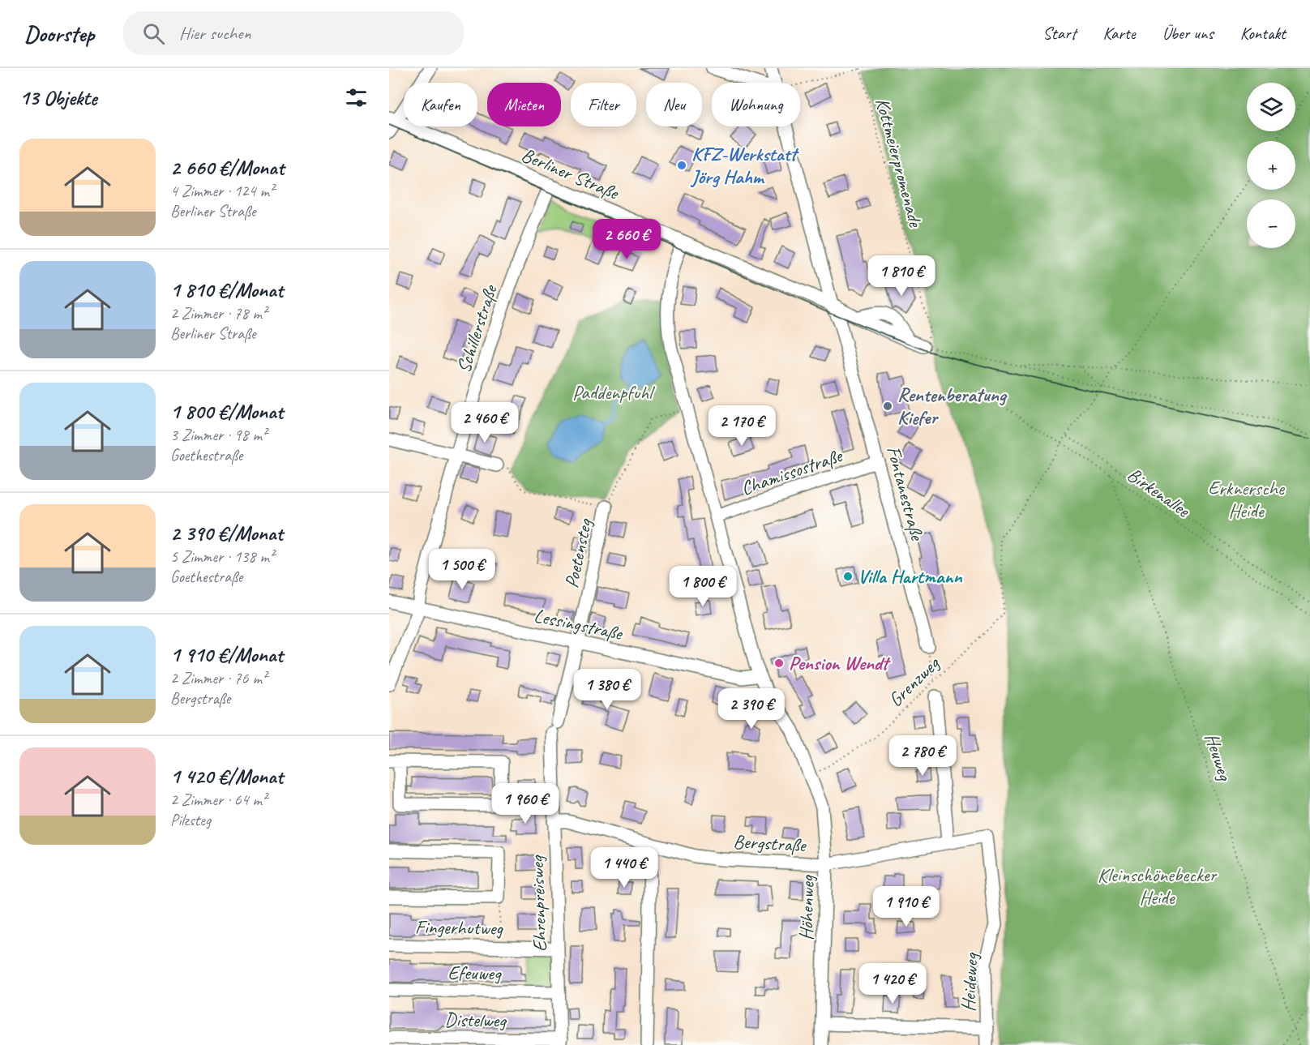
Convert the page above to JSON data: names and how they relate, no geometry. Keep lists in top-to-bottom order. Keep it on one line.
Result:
{"streets":{"street":["Berliner Straße","Schillerstraße","Chamissostraße","Fontanestraße","Poetensteg","Lessingstraße","Bergstraße","Ehrenpreisweg","Höhenweg","Fingerhutweg","Efeuweg","Heideweg","Distelweg"],"path":["Kottmeierpromenade","Birkenallee","Grenzweg","Heuweg"]},"crossings":[["Kottmeierpromenade","Berliner Straße"],["Berliner Straße","Schillerstraße"],["Berliner Straße","Fontanestraße"],["Berliner Straße","Höhenweg"],["Schillerstraße","Lessingstraße"],["Chamissostraße","Fontanestraße"],["Chamissostraße","Höhenweg"],["Birkenallee","Grenzweg"],["Birkenallee","Heuweg"],["Poetensteg","Lessingstraße"],["Poetensteg","Ehrenpreisweg"],["Lessingstraße","Höhenweg"],["Grenzweg","Höhenweg"],["Bergstraße","Ehrenpreisweg"],["Bergstraße","Höhenweg"],["Bergstraße","Heideweg"],["Ehrenpreisweg","Fingerhutweg"],["Ehrenpreisweg","Efeuweg"],["Ehrenpreisweg","Distelweg"]],"parks":["Paddenpfuhl","Erknersche Heide","Kleinschönebecker Heide"],"places":["KFZ-Werkstatt Jörg Hahm","Rentenberatung Kiefer","Villa Hartmann","Pension Wendt"],"page":{"header":"Doorstep","search":"Hier suchen","nav":["Start","Karte","Über uns","Kontakt"],"heading":"13 Objekte","map_buttons":["+","−"],"chip":["Kaufen","Mieten","Filter","Neu","Wohnung"],"list":[{"name":"2 660 €/Monat","note":"4 Zimmer · 124 m² · Berliner Straße"},{"name":"1 810 €/Monat","note":"2 Zimmer · 78 m² · Berliner Straße"},{"name":"1 800 €/Monat","note":"3 Zimmer · 98 m² · Goethestraße"},{"name":"2 390 €/Monat","note":"5 Zimmer · 138 m² · Goethestraße"},{"name":"1 910 €/Monat","note":"2 Zimmer · 76 m² · Bergstraße"},{"name":"1 420 €/Monat","note":"2 Zimmer · 64 m² · Pilzsteg"}],"price":["2 660 €","1 810 €","2 460 €","2 170 €","1 500 €","1 800 €","1 380 €","2 390 €","2 780 €","1 960 €","1 440 €","1 910 €","1 420 €"]}}
